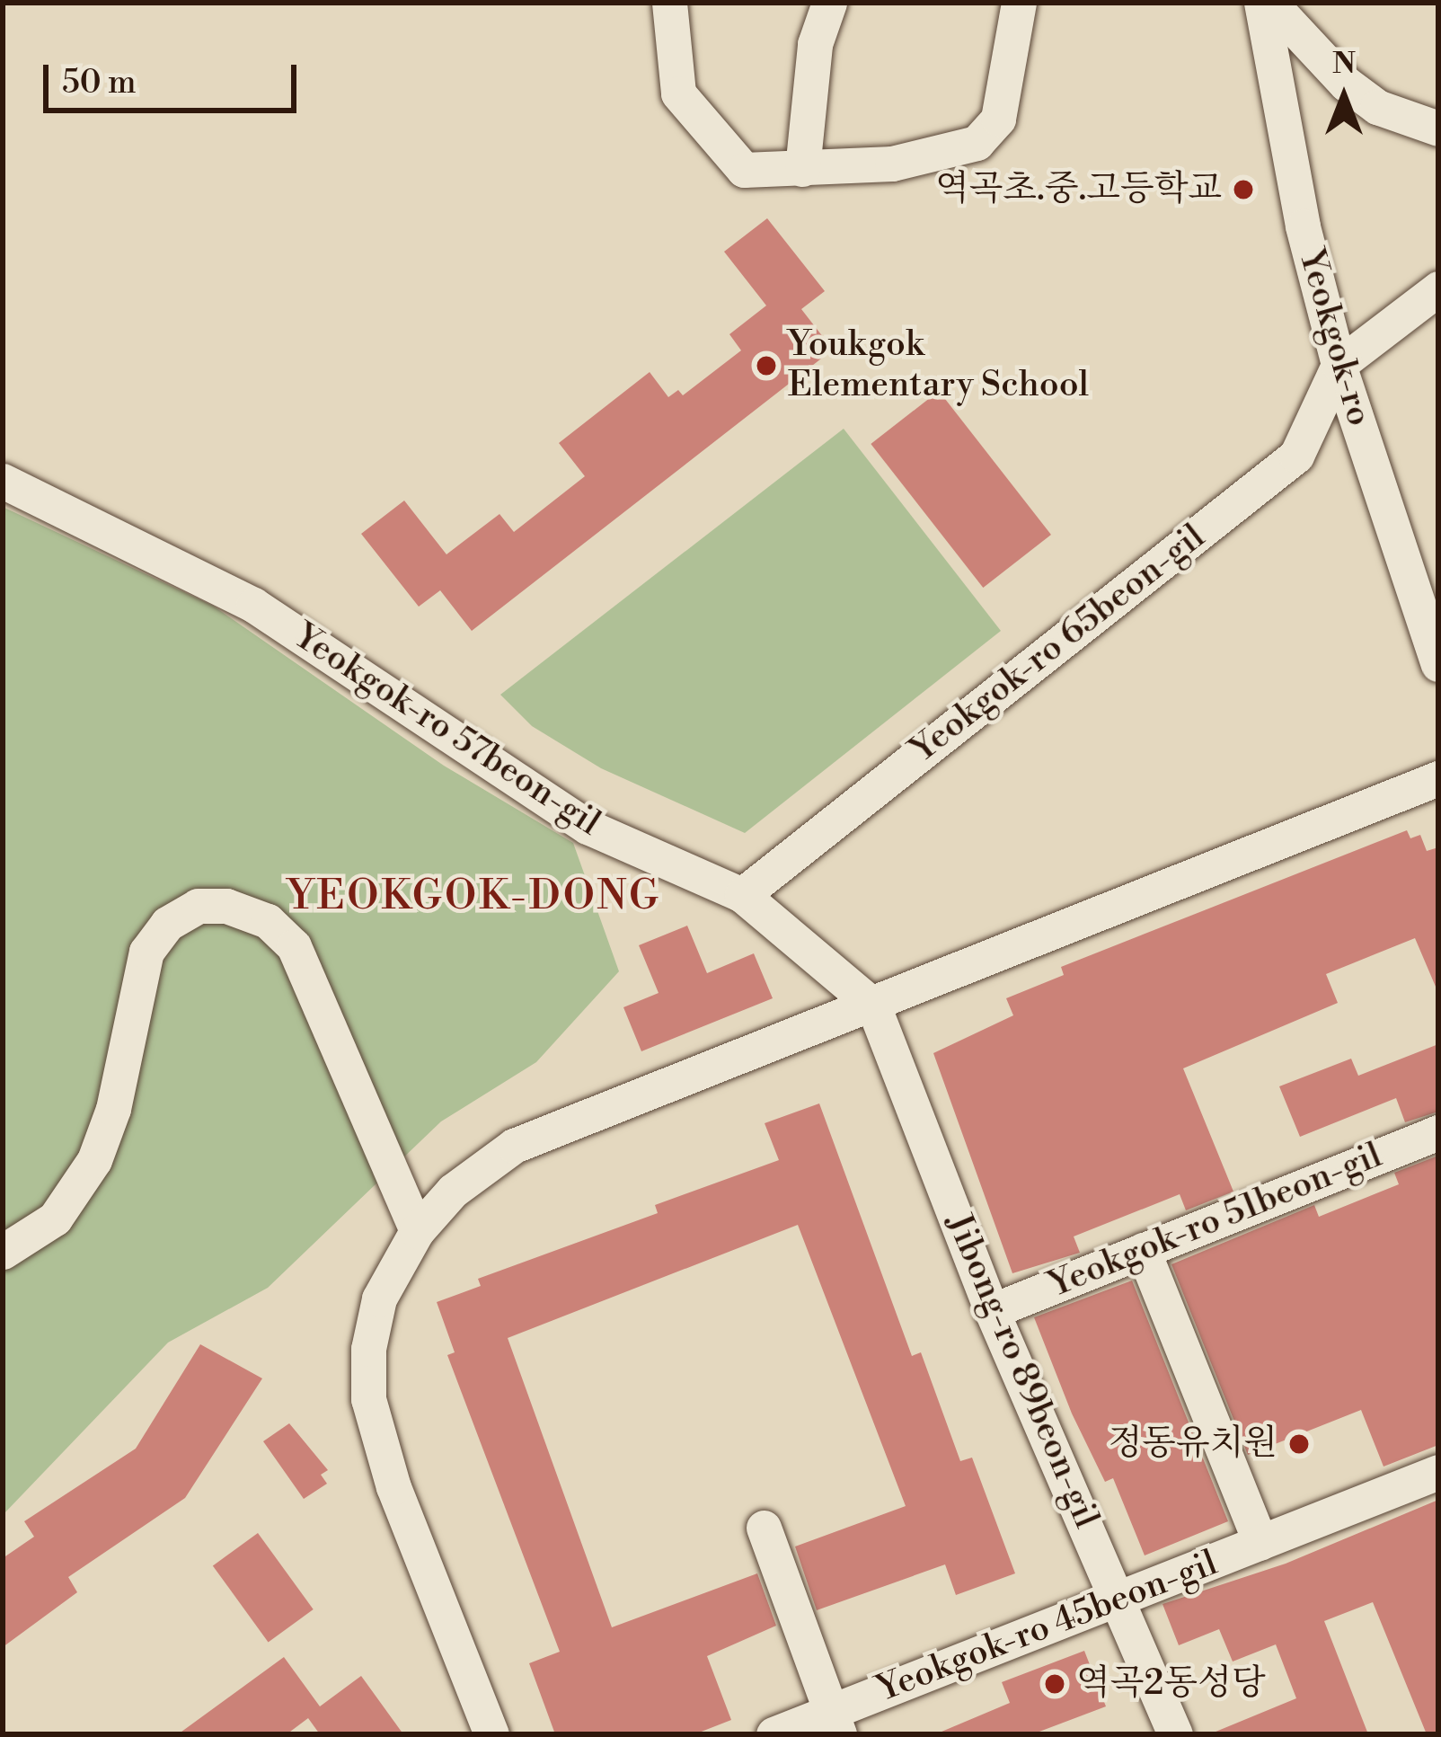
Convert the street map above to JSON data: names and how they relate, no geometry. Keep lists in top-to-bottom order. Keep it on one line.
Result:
{"streets":{"street":["Yeokgok-ro","Yeokgok-ro 65beon-gil","Yeokgok-ro 57beon-gil","Yeokgok-ro 51beon-gil","Jibong-ro 89beon-gil","Yeokgok-ro 45beon-gil"]},"crossings":[["Yeokgok-ro","Yeokgok-ro 65beon-gil"],["Yeokgok-ro 65beon-gil","Yeokgok-ro 57beon-gil"],["Yeokgok-ro 57beon-gil","Jibong-ro 89beon-gil"],["Yeokgok-ro 51beon-gil","Jibong-ro 89beon-gil"],["Yeokgok-ro 51beon-gil","Yeokgok-ro 45beon-gil"],["Jibong-ro 89beon-gil","Yeokgok-ro 45beon-gil"]],"districts":["YEOKGOK-DONG"],"places":["역곡초.중.고등학교","Youkgok Elementary School","정동유치원","역곡2동성당"],"scale_bar":"50 m","north":"top"}
